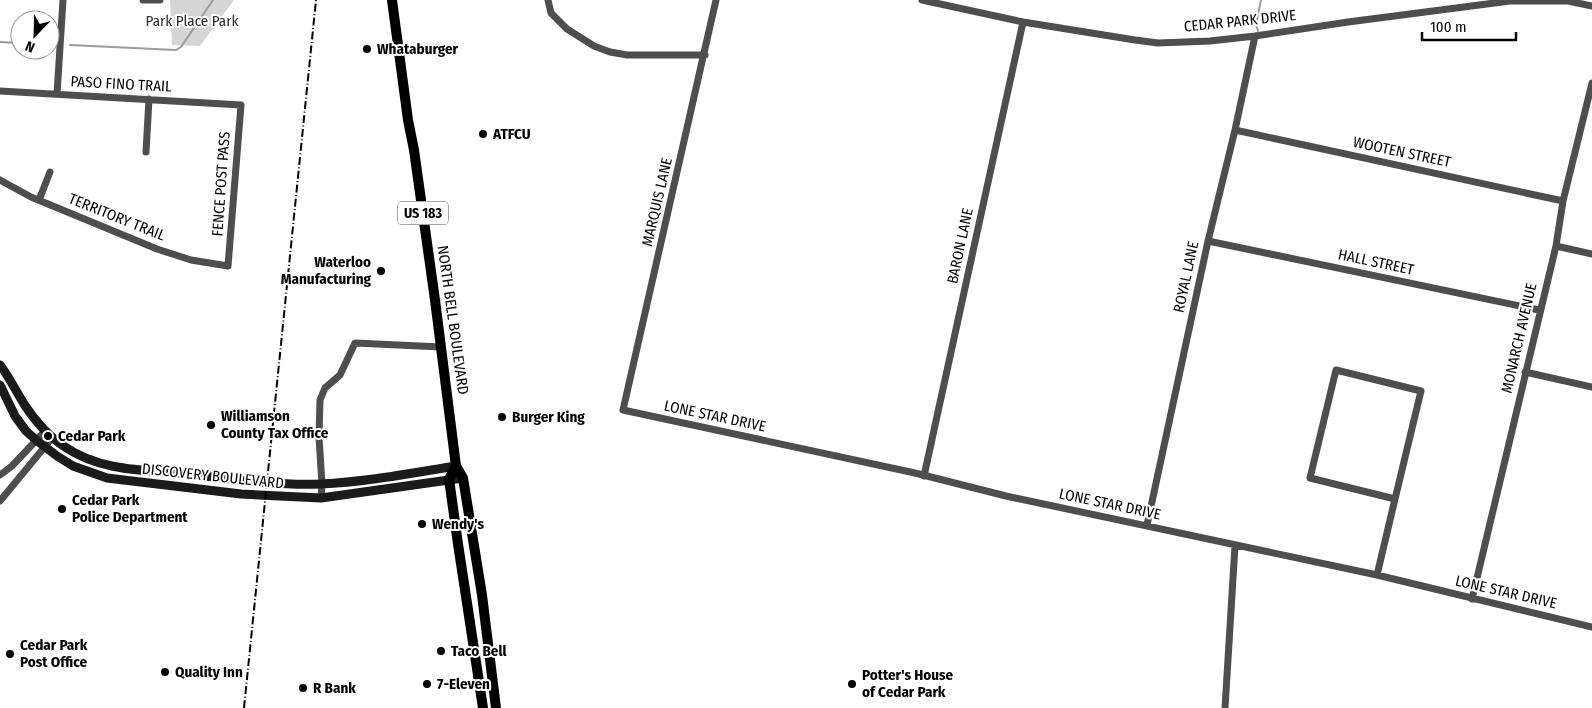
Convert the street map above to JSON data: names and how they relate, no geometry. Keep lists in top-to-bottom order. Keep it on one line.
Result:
{"streets":{"main road":["US 183","NORTH BELL BOULEVARD"],"street":["CEDAR PARK DRIVE","PASO FINO TRAIL","WOOTEN STREET","FENCE POST PASS","MARQUIS LANE","TERRITORY TRAIL","BARON LANE","HALL STREET","ROYAL LANE","MONARCH AVENUE","LONE STAR DRIVE","DISCOVERY BOULEVARD"]},"crossings":[["CEDAR PARK DRIVE","BARON LANE"],["CEDAR PARK DRIVE","ROYAL LANE"],["PASO FINO TRAIL","FENCE POST PASS"],["WOOTEN STREET","ROYAL LANE"],["WOOTEN STREET","MONARCH AVENUE"],["FENCE POST PASS","TERRITORY TRAIL"],["MARQUIS LANE","LONE STAR DRIVE"],["BARON LANE","LONE STAR DRIVE"],["HALL STREET","ROYAL LANE"],["HALL STREET","MONARCH AVENUE"],["ROYAL LANE","LONE STAR DRIVE"],["NORTH BELL BOULEVARD","DISCOVERY BOULEVARD"],["MONARCH AVENUE","LONE STAR DRIVE"]],"parks":["Park Place Park"],"places":["Whataburger","ATFCU","Waterloo Manufacturing","Burger King","Williamson County Tax Office","Cedar Park","Cedar Park Police Department","Wendy's","Taco Bell","Cedar Park Post Office","Quality Inn","7-Eleven","Potter's House of Cedar Park","R Bank"],"scale_bar":"100 m","north":"bottom left"}
